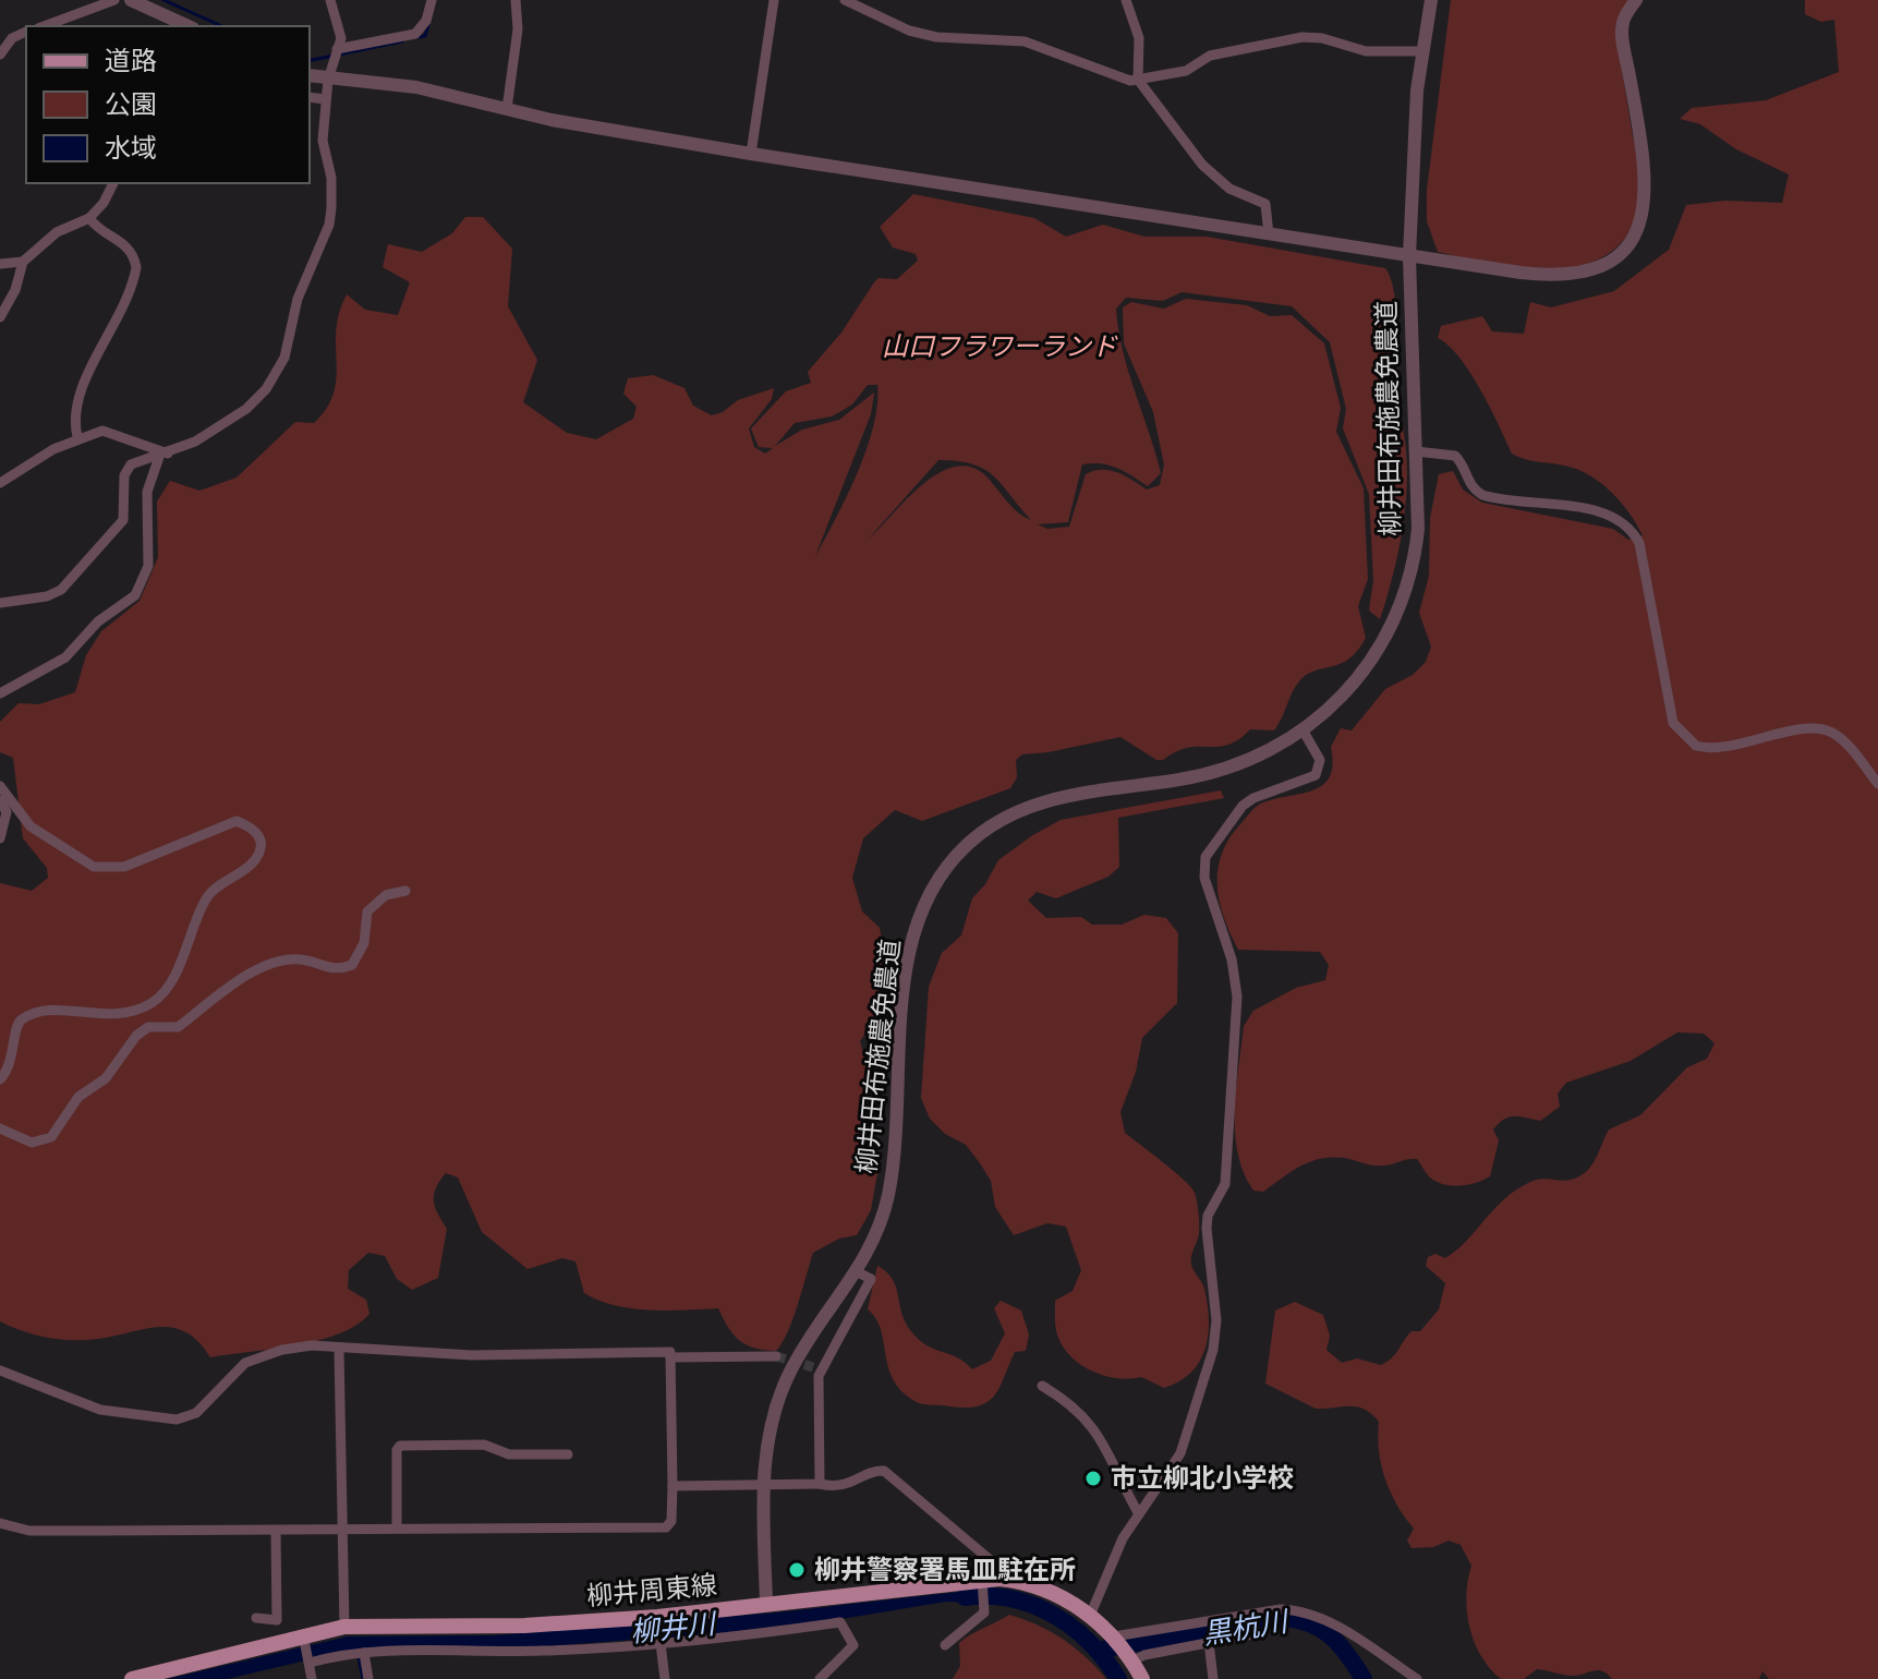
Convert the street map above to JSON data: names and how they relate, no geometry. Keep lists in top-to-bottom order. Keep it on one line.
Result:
{"streets":{"main road":["柳井周東線"],"street":["柳井田布施農免農道"]},"crossings":[["柳井田布施農免農道","柳井周東線"]],"water":["柳井川","黒杭川"],"parks":["山口フラワーランド"],"places":["市立柳北小学校","柳井警察署馬皿駐在所"],"legend":["道路","公園","水域"]}
